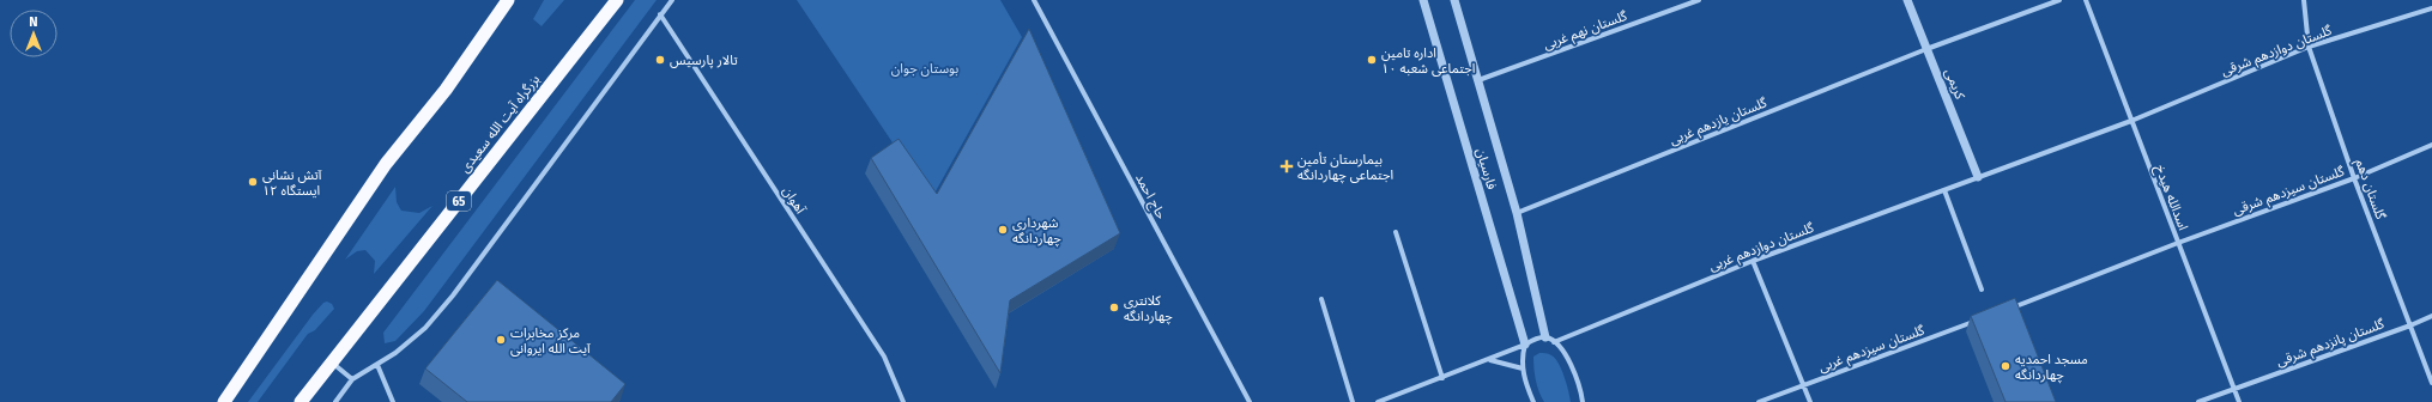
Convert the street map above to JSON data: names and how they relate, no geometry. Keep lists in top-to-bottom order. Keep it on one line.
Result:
{"streets":{"highway":["بزرگراه آیت الله سعیدی","65"],"street":["گلستان نهم غربی","گلستان دوازدهم شرقی","کریمی","گلستان یازدهم غربی","فارسیان","گلستان دهم","گلستان سیزدهم شرقی","حاج احمد","اسدالله هیدخ","آهوان","گلستان دوازدهم غربی","گلستان پانزدهم شرقی","گلستان سیزدهم غربی"]},"crossings":[["گلستان نهم غربی","فارسیان"],["گلستان دوازدهم شرقی","کریمی"],["گلستان دوازدهم شرقی","گلستان دهم"],["گلستان دوازدهم شرقی","اسدالله هیدخ"],["گلستان دوازدهم شرقی","گلستان دوازدهم غربی"],["کریمی","گلستان یازدهم غربی"],["کریمی","گلستان دوازدهم غربی"],["گلستان یازدهم غربی","فارسیان"],["فارسیان","گلستان دوازدهم غربی"],["گلستان دهم","گلستان سیزدهم شرقی"],["گلستان دهم","گلستان پانزدهم شرقی"],["گلستان سیزدهم شرقی","اسدالله هیدخ"],["اسدالله هیدخ","گلستان پانزدهم شرقی"]],"parks":["بوستان جوان"],"places":{"other":["تالار پارسیس","اداره تامین اجتماعی شعبه ۱۰","آتش نشانی ایستگاه ۱۲","شهرداری چهاردانگه","کلانتری چهاردانگه","مرکز مخابرات آیت الله ایروانی","مسجد احمدیه چهاردانگه"],"health":["بیمارستان تأمین اجتماعی چهاردانگه"]},"north":"top"}
